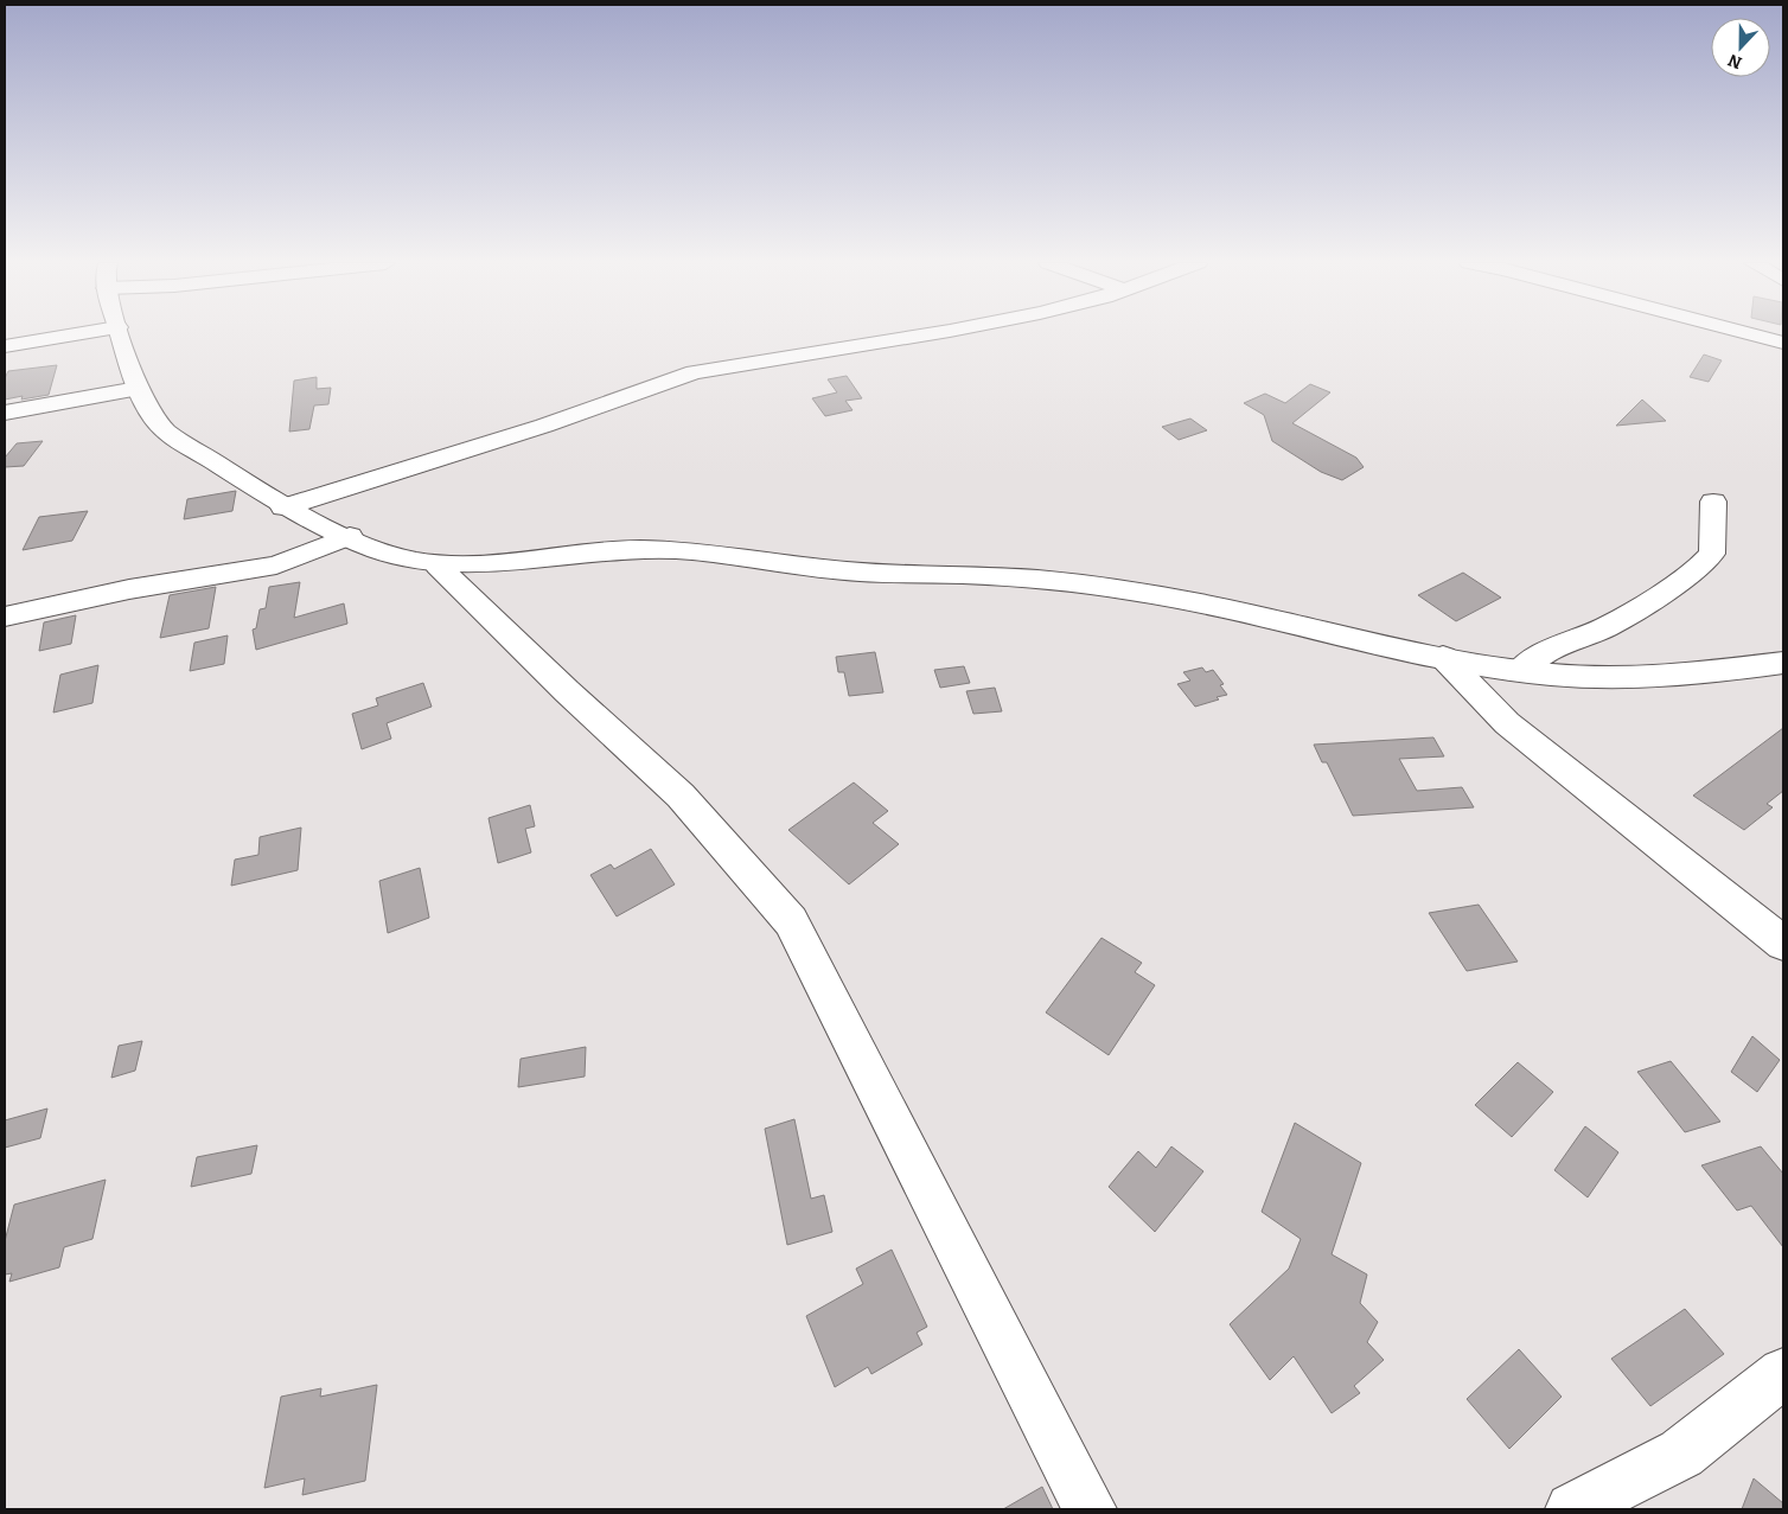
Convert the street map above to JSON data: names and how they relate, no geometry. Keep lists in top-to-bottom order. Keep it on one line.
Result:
{"north":"bottom"}
